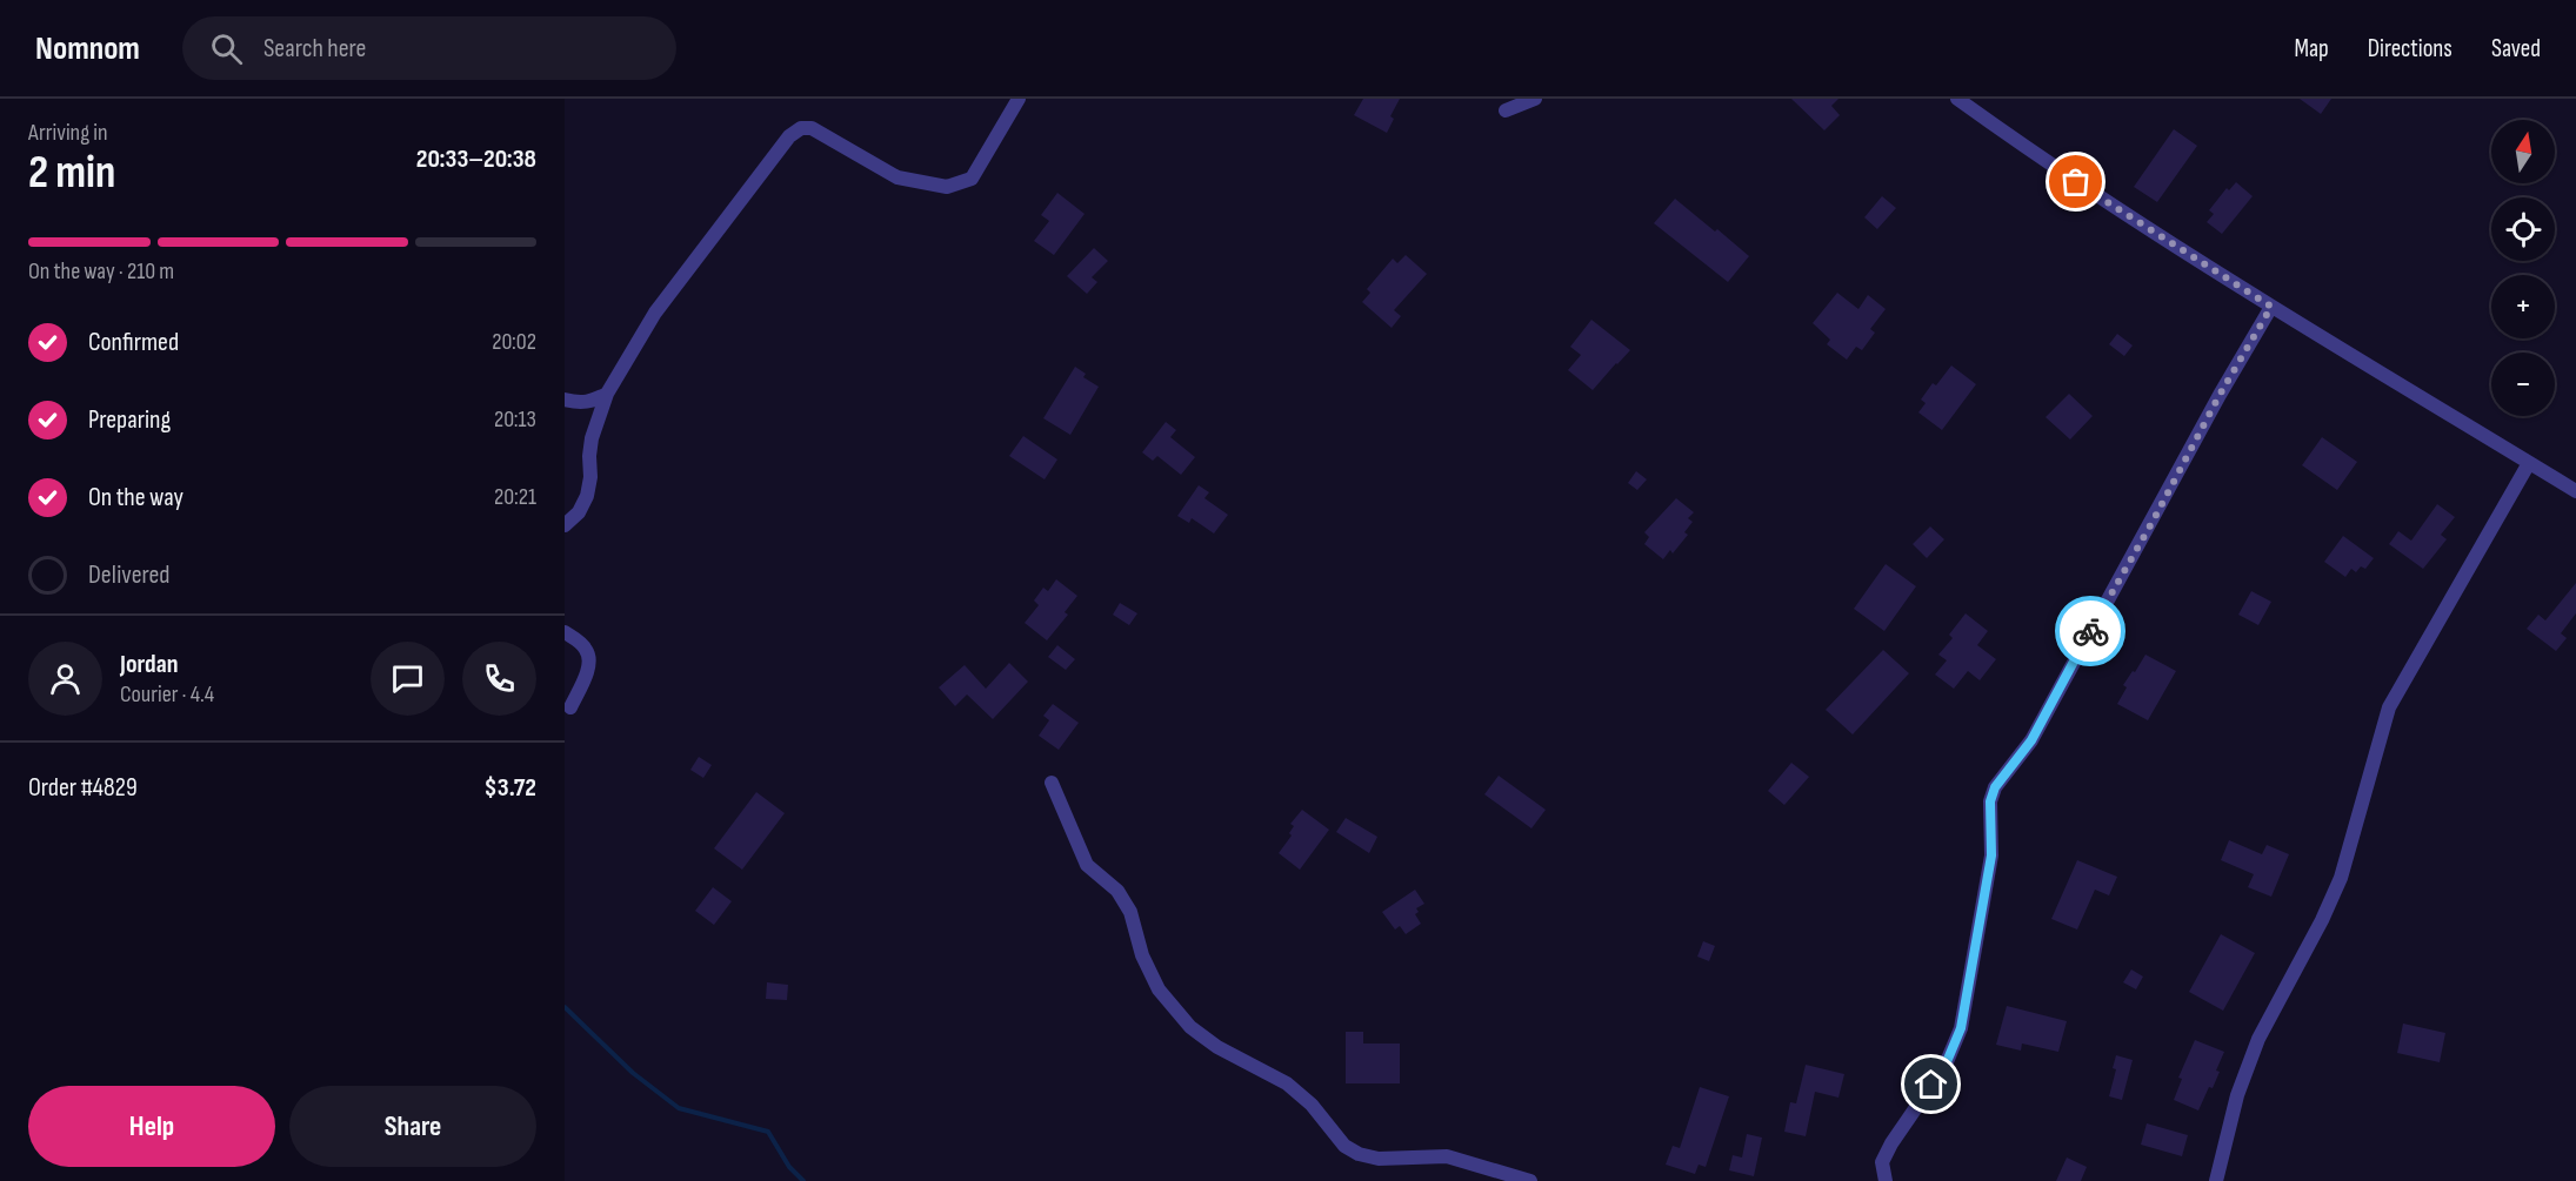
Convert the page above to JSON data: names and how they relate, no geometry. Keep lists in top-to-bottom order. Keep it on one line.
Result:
{"north":"top","page":{"header":"Nomnom","search":"Search here","nav":["Map","Directions","Saved"],"heading":["2 min","Arriving in","20:33–20:38"],"panel":["Jordan","Courier · 4.4","Order #4829","$3.72"],"map_buttons":["+","−"],"bar":"On the way · 210 m","list":[["Confirmed","20:02"],["Preparing","20:13"],["On the way","20:21"],"Delivered"],"buttons":["Help","Share"]}}
